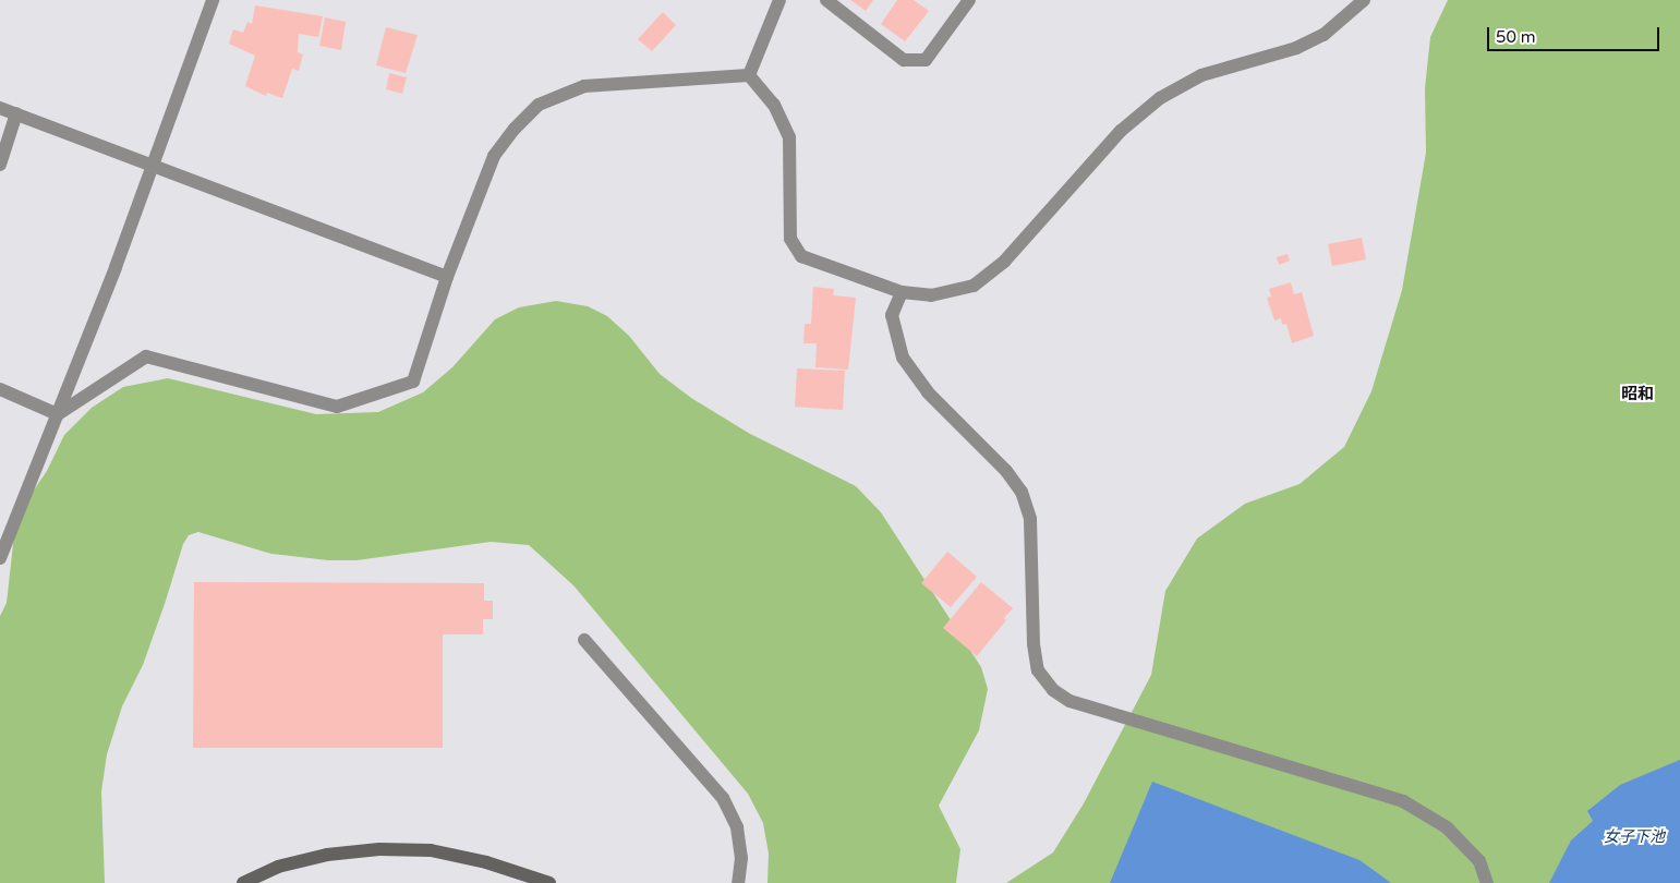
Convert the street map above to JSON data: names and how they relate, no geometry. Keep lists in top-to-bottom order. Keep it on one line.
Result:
{"districts":["昭和"],"water":["女子下池"],"scale_bar":"50 m"}
